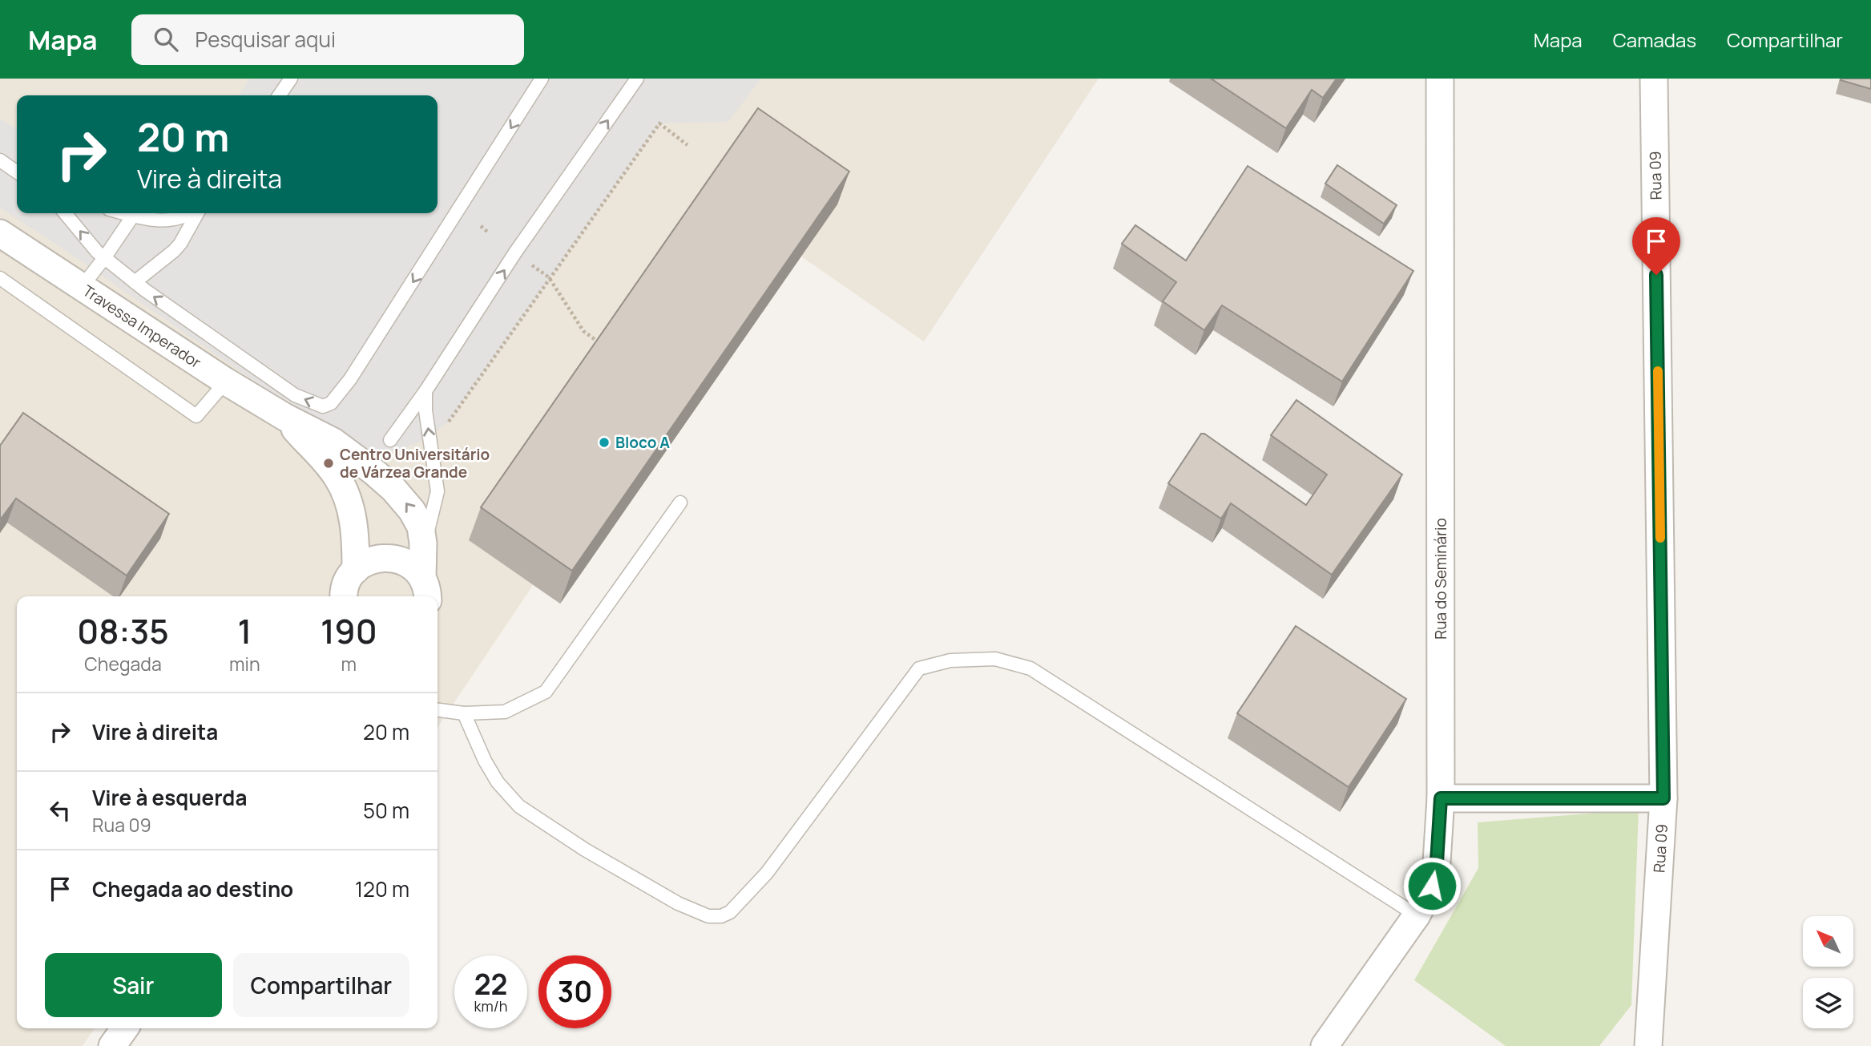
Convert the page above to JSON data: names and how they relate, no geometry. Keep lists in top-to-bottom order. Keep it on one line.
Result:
{"streets":{"street":["Rua 09","Travessa Imperador","Rua do Seminário"]},"places":["Bloco A","Centro Universitário de Várzea Grande"],"north":"top left","page":{"header":"Mapa","search":"Pesquisar aqui","nav":["Mapa","Camadas","Compartilhar"],"turn":["20 m","Vire à direita"],"eta":["08:35","Chegada","1","min","190","m"],"list":[{"name":"Vire à direita","value":"20 m"},{"name":"Vire à esquerda","note":"Rua 09","value":"50 m"},{"name":"Chegada ao destino","value":"120 m"}],"buttons":["Sair","Compartilhar"],"speed":"22 km/h","limit":"30"}}
